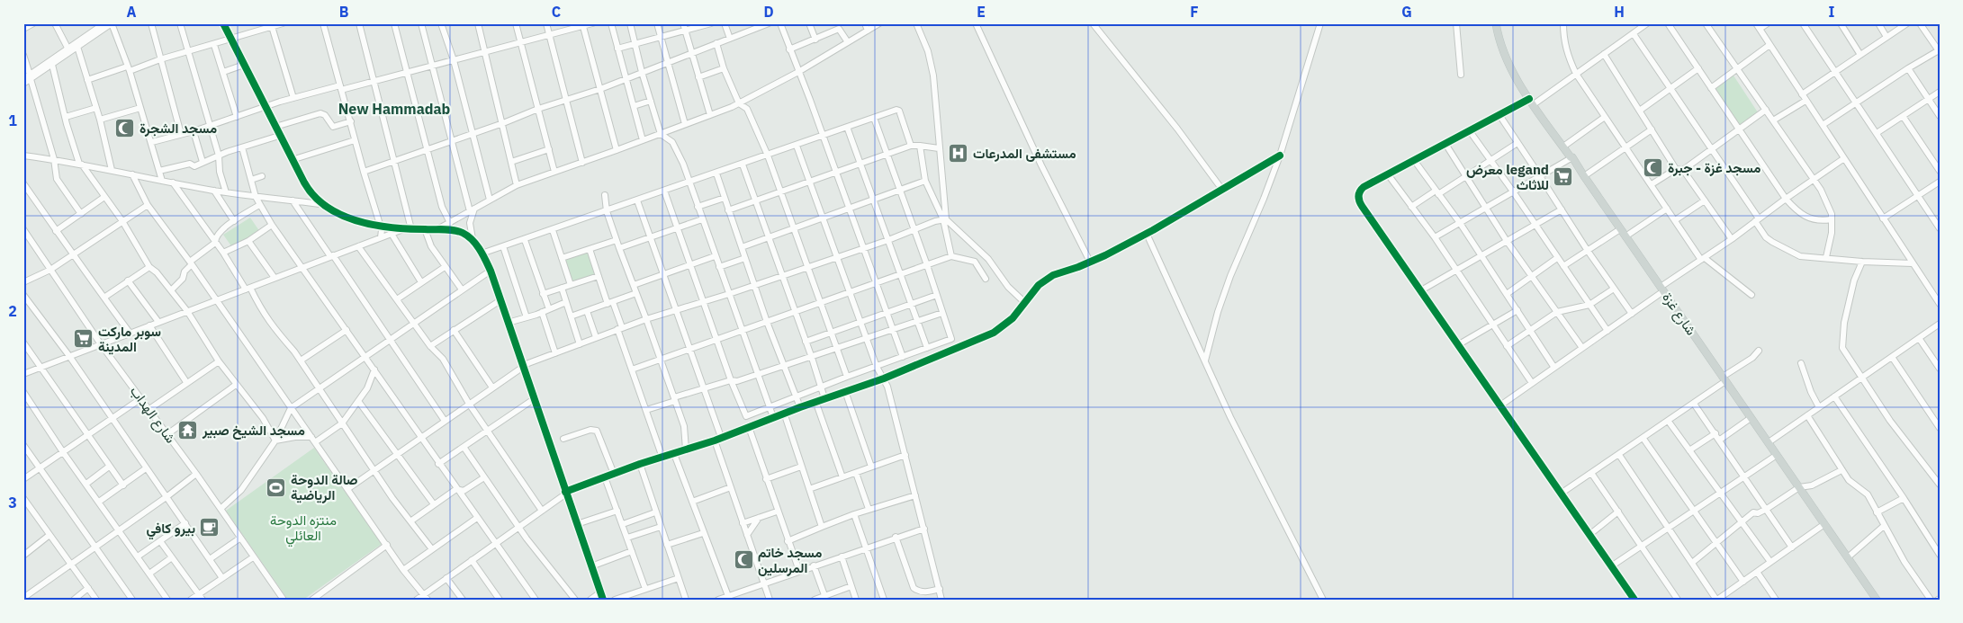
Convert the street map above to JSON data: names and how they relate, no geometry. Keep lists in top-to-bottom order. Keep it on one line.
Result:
{"streets":{"main road":["شارع غزة"],"street":["شارع الهداب"]},"districts":["New Hammadab"],"parks":["منتزه الدوحة العائلي"],"places":{"mosque":["مسجد الشجرة","مسجد غزة - جبرة","مسجد خاتم المرسلين"],"hospital":["مستشفى المدرعات"],"supermarket":["معرض legand للاثاث","سوبر ماركت المدينة"],"temple":["مسجد الشيخ صبير"],"sports":["صالة الدوحة الرياضية"],"cafe":["بيرو كافي"]},"grid":{"columns":["A","B","C","D","E","F","G","H","I"],"rows":["1","2","3"]}}
